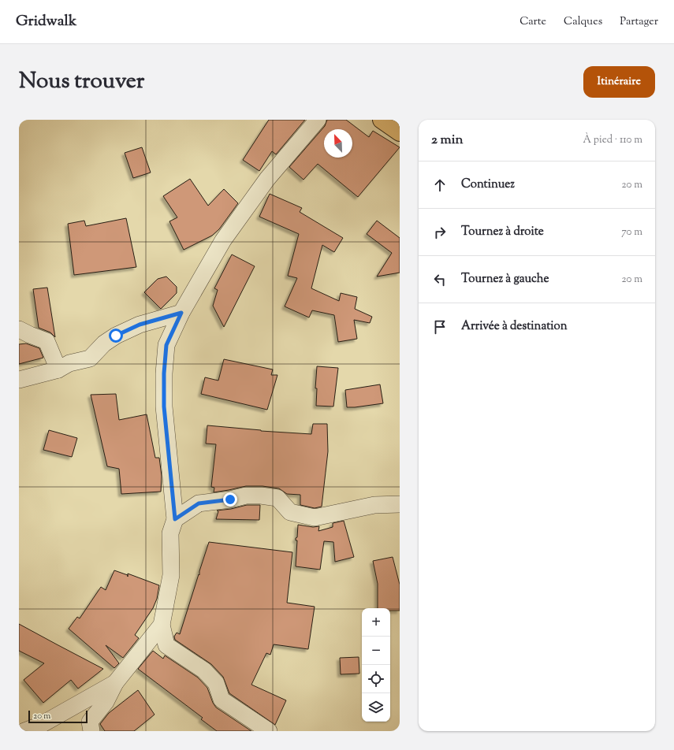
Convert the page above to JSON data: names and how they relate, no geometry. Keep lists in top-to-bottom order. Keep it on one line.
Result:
{"scale_bar":"20 m","north":"top left","page":{"header":"Gridwalk","nav":["Carte","Calques","Partager"],"title":"Nous trouver","buttons":"Itinéraire","heading":["2 min","À pied · 110 m"],"list":[["Continuez","20 m"],["Tournez à droite","70 m"],["Tournez à gauche","20 m"],"Arrivée à destination"],"map_buttons":["+","−"],"scale":"20 m"}}
